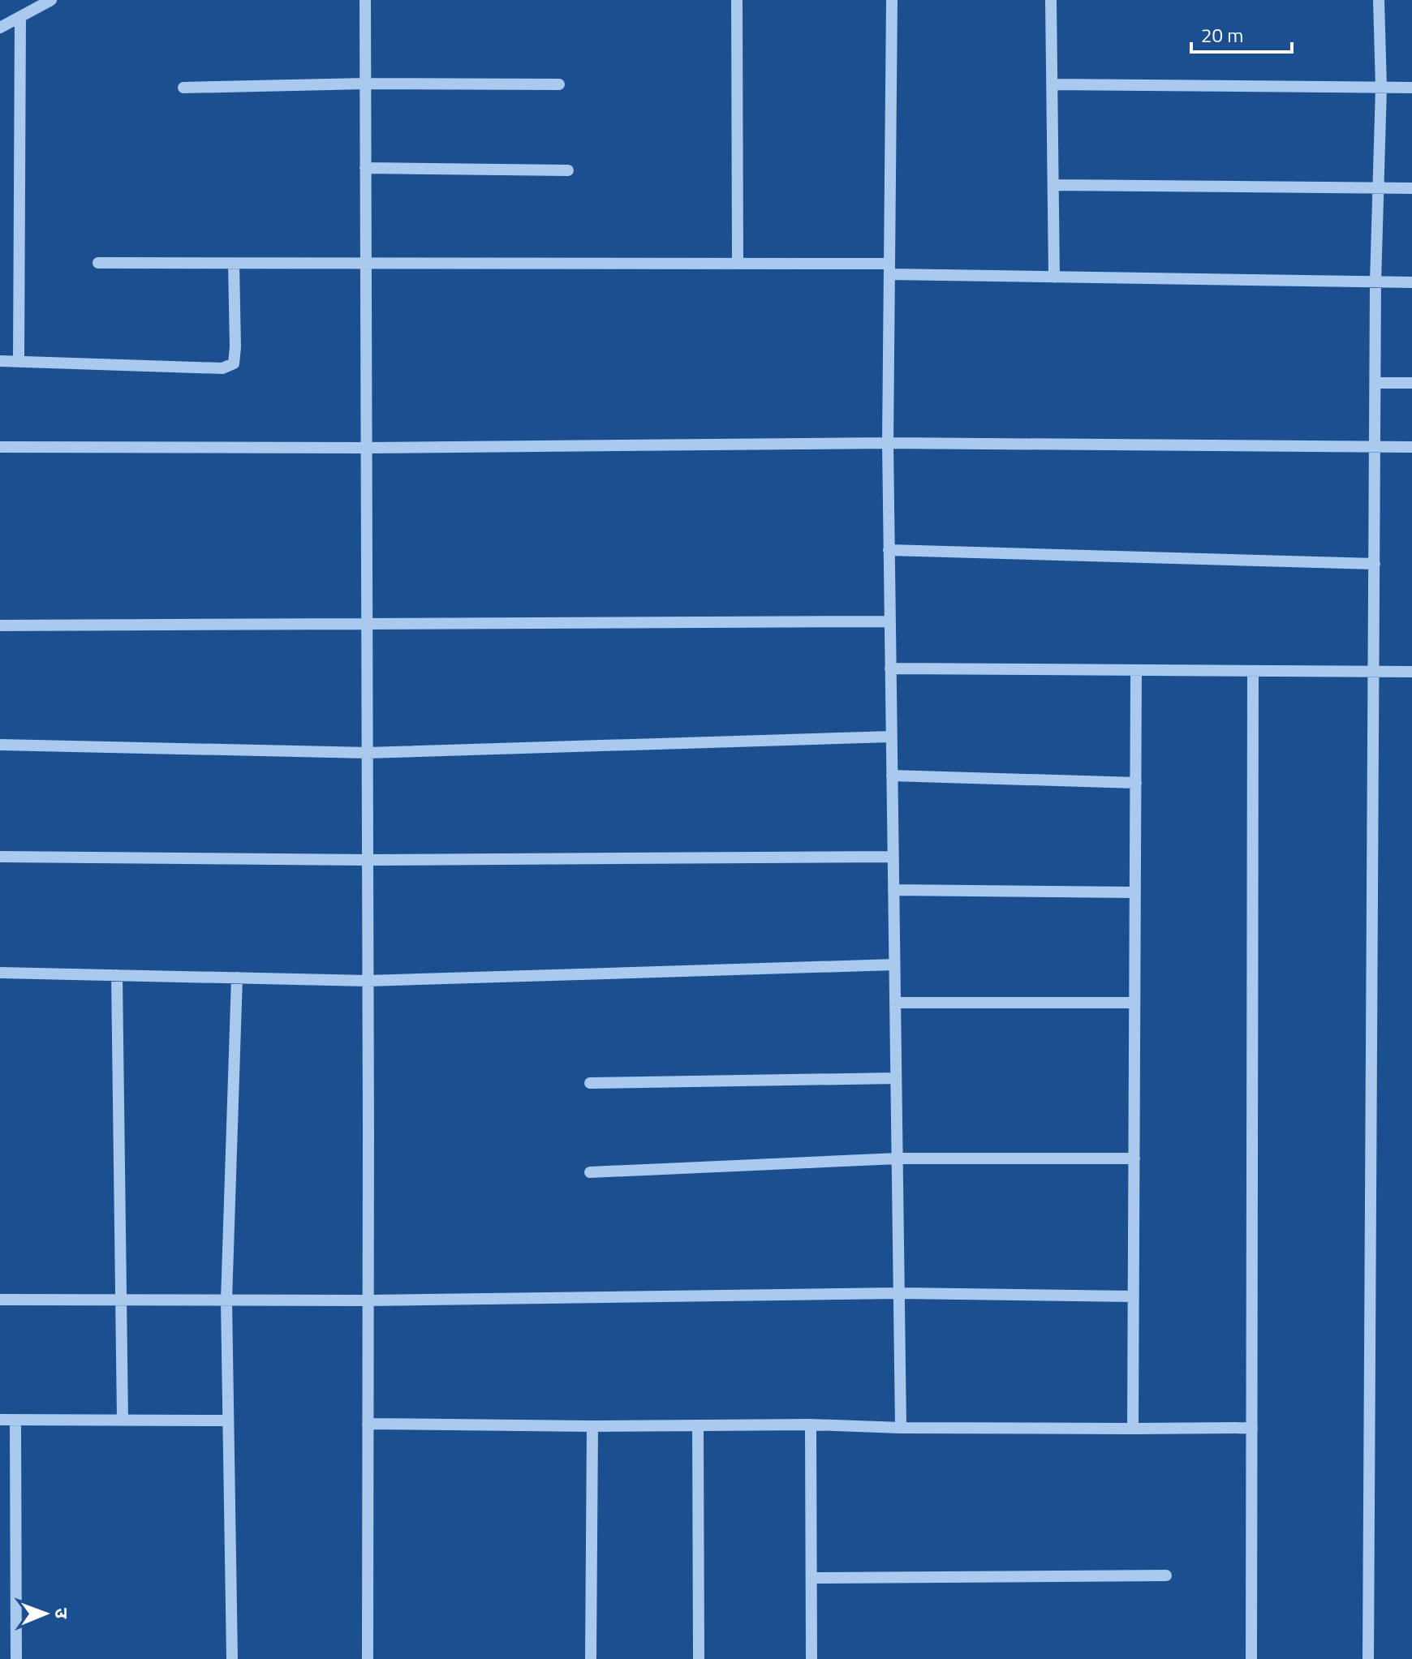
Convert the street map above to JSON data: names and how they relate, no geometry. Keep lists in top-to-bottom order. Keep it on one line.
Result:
{"scale_bar":"20 m","north":"right"}
